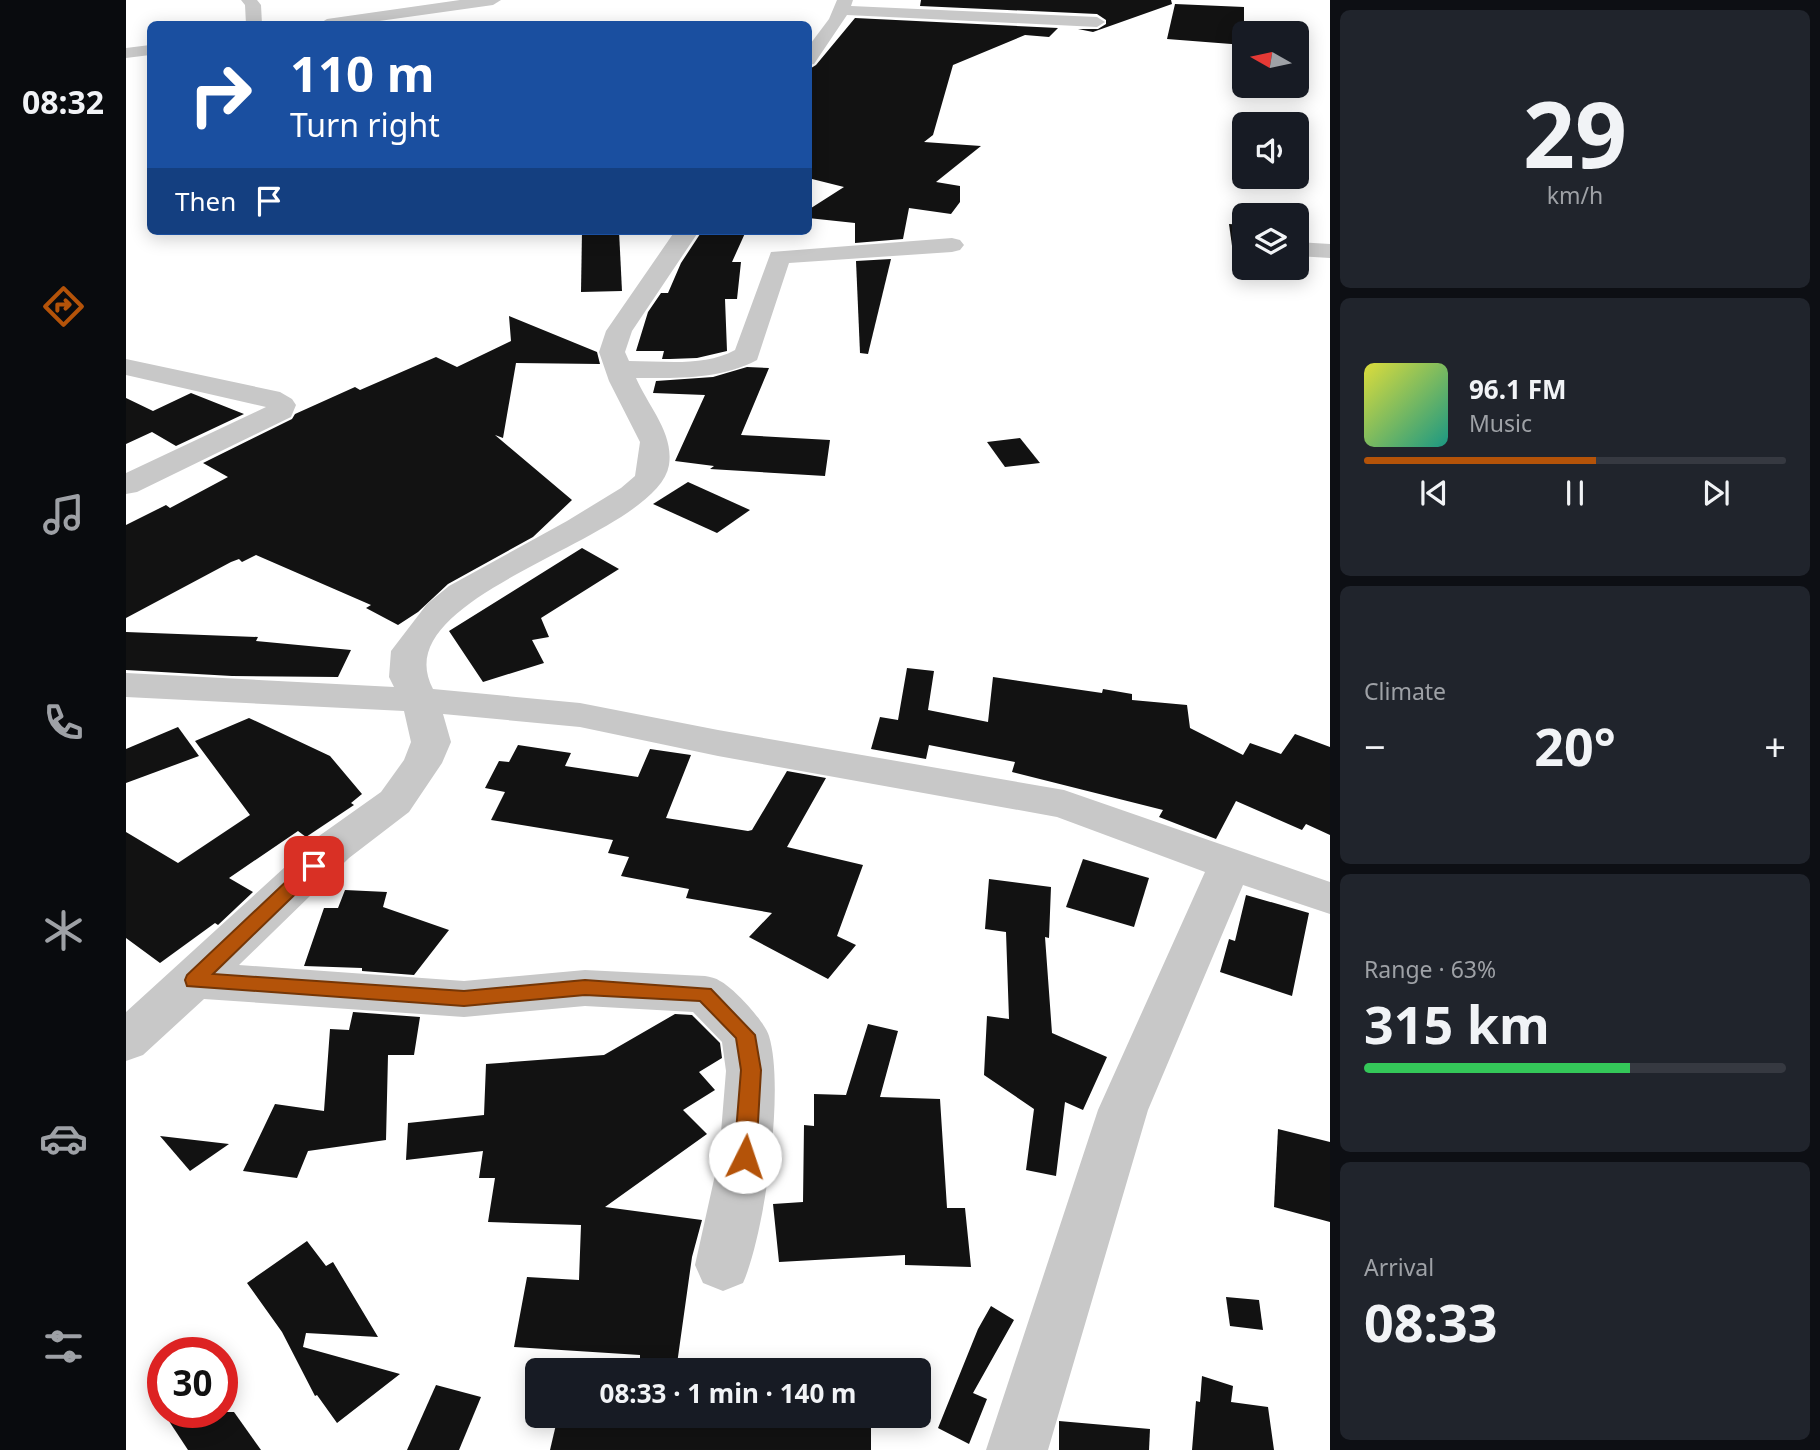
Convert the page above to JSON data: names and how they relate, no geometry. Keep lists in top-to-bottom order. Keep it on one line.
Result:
{"north":"left","page":{"tabs":"08:32","tile":[["29","km/h"],"Climate",["Range · 63%","315 km"],["Arrival","08:33"]],"turn":["110 m","Turn right"],"then":"Then","song":["96.1 FM","Music"],"heat":["−","20°","+"],"limit":"30","trip":"08:33 · 1 min · 140 m"}}
